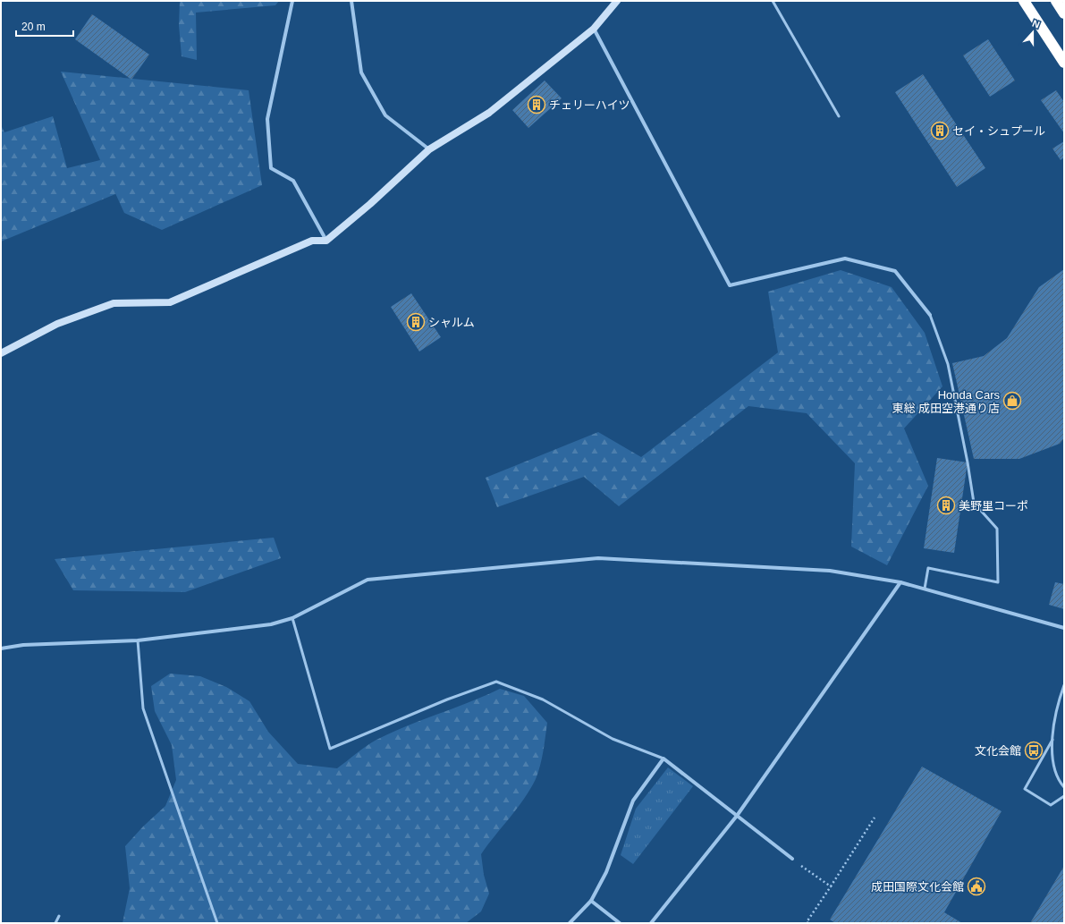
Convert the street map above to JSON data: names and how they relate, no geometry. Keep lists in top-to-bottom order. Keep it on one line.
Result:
{"places":{"building":["チェリーハイツ","セイ・シュプール","シャルム","美野里コーポ"],"shop":["Honda Cars 東総 成田空港通り店"],"bus stop":["文化会館"],"public building":["成田国際文化会館"]},"scale_bar":"20 m","north":"top"}
